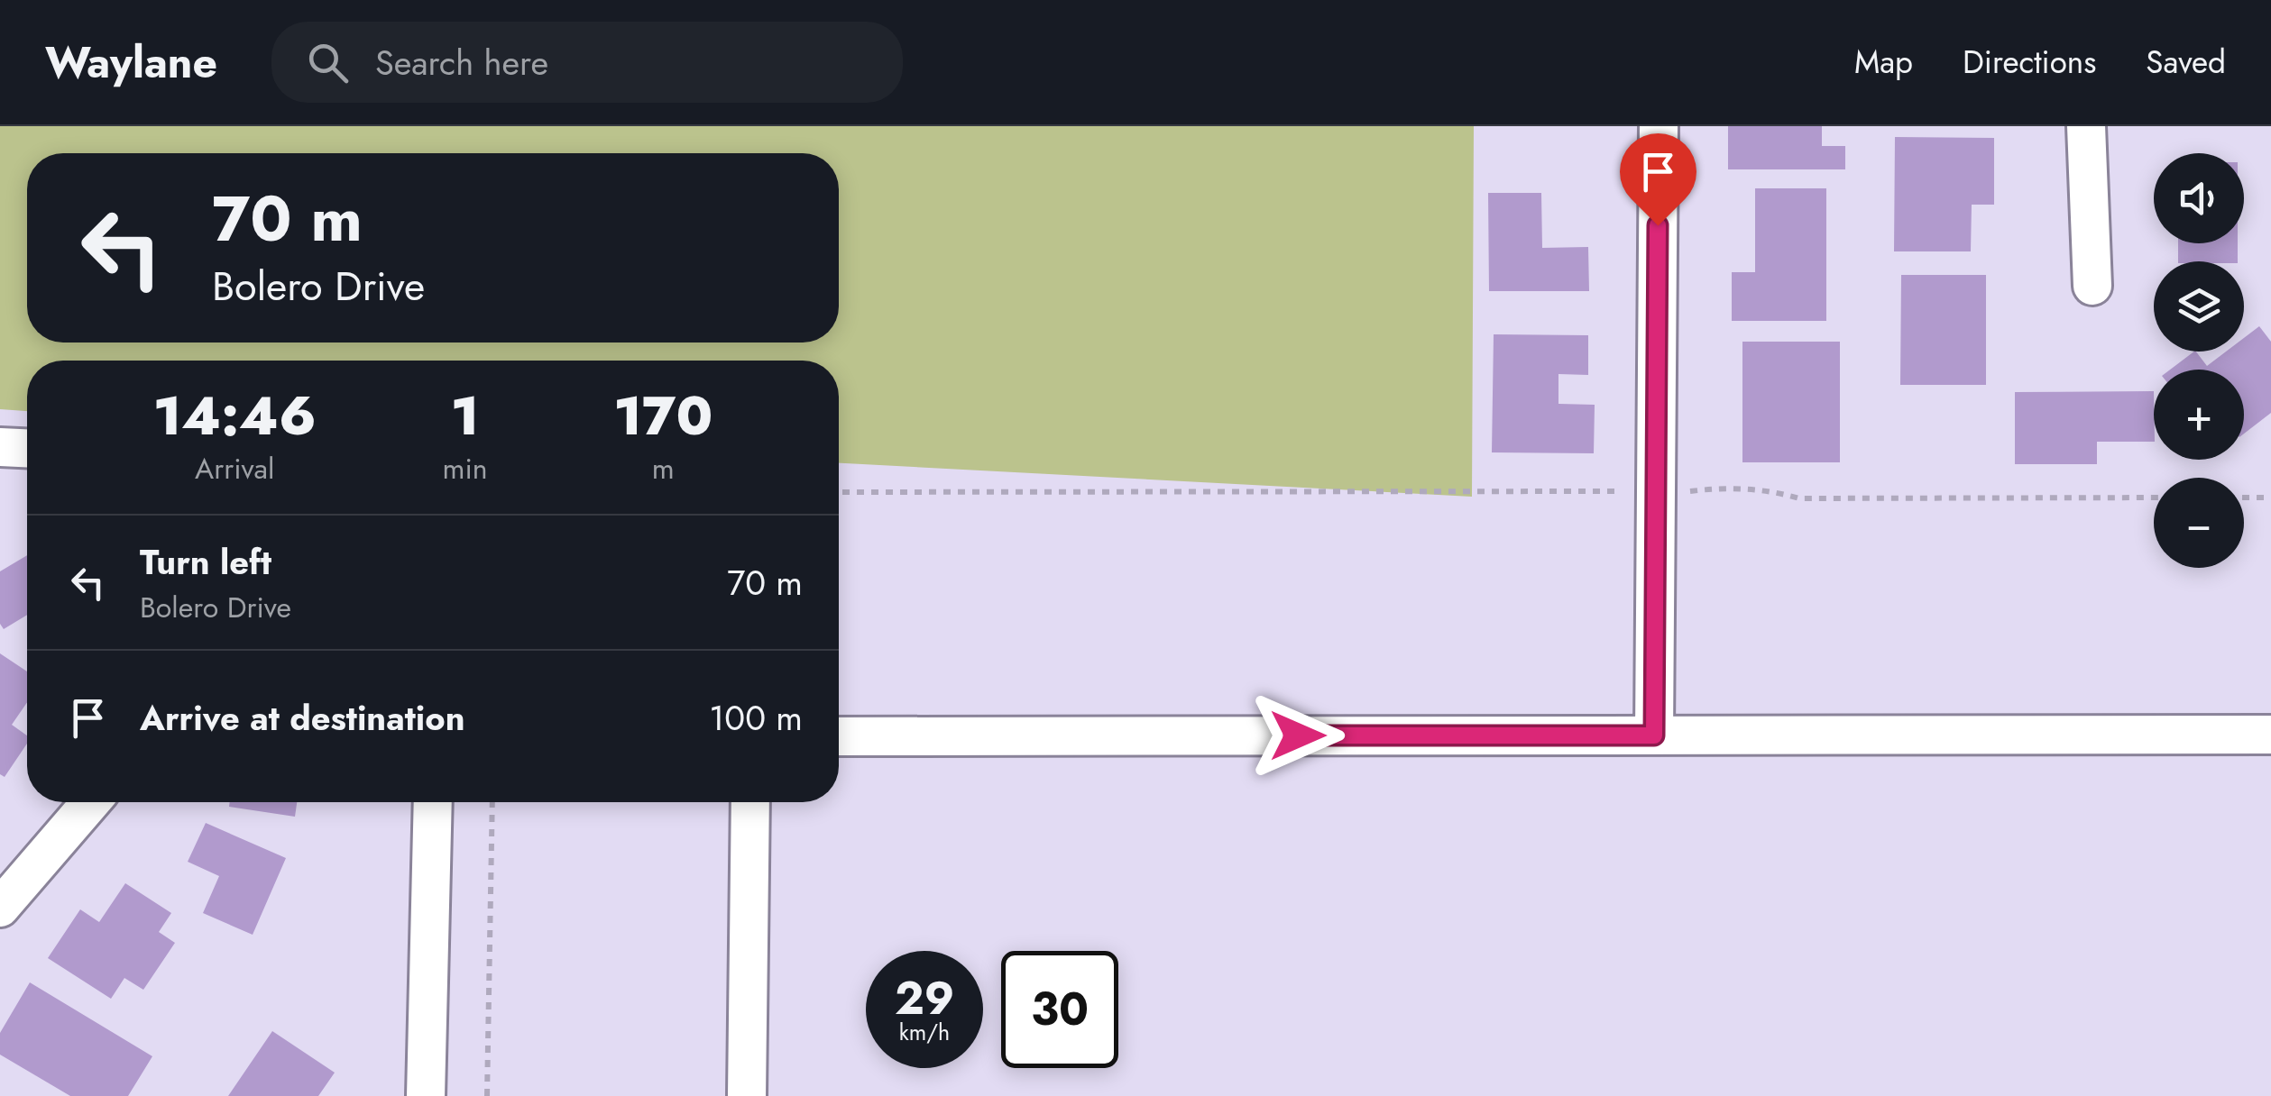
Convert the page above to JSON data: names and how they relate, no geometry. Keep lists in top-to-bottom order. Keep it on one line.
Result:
{"page":{"header":"Waylane","search":"Search here","nav":["Map","Directions","Saved"],"map_buttons":["+","−"],"turn":["70 m","Bolero Drive"],"eta":["14:46","Arrival","1","min","170","m"],"list":[{"name":"Turn left","note":"Bolero Drive","value":"70 m"},{"name":"Arrive at destination","value":"100 m"}],"speed":"29 km/h","limit":"30"}}
